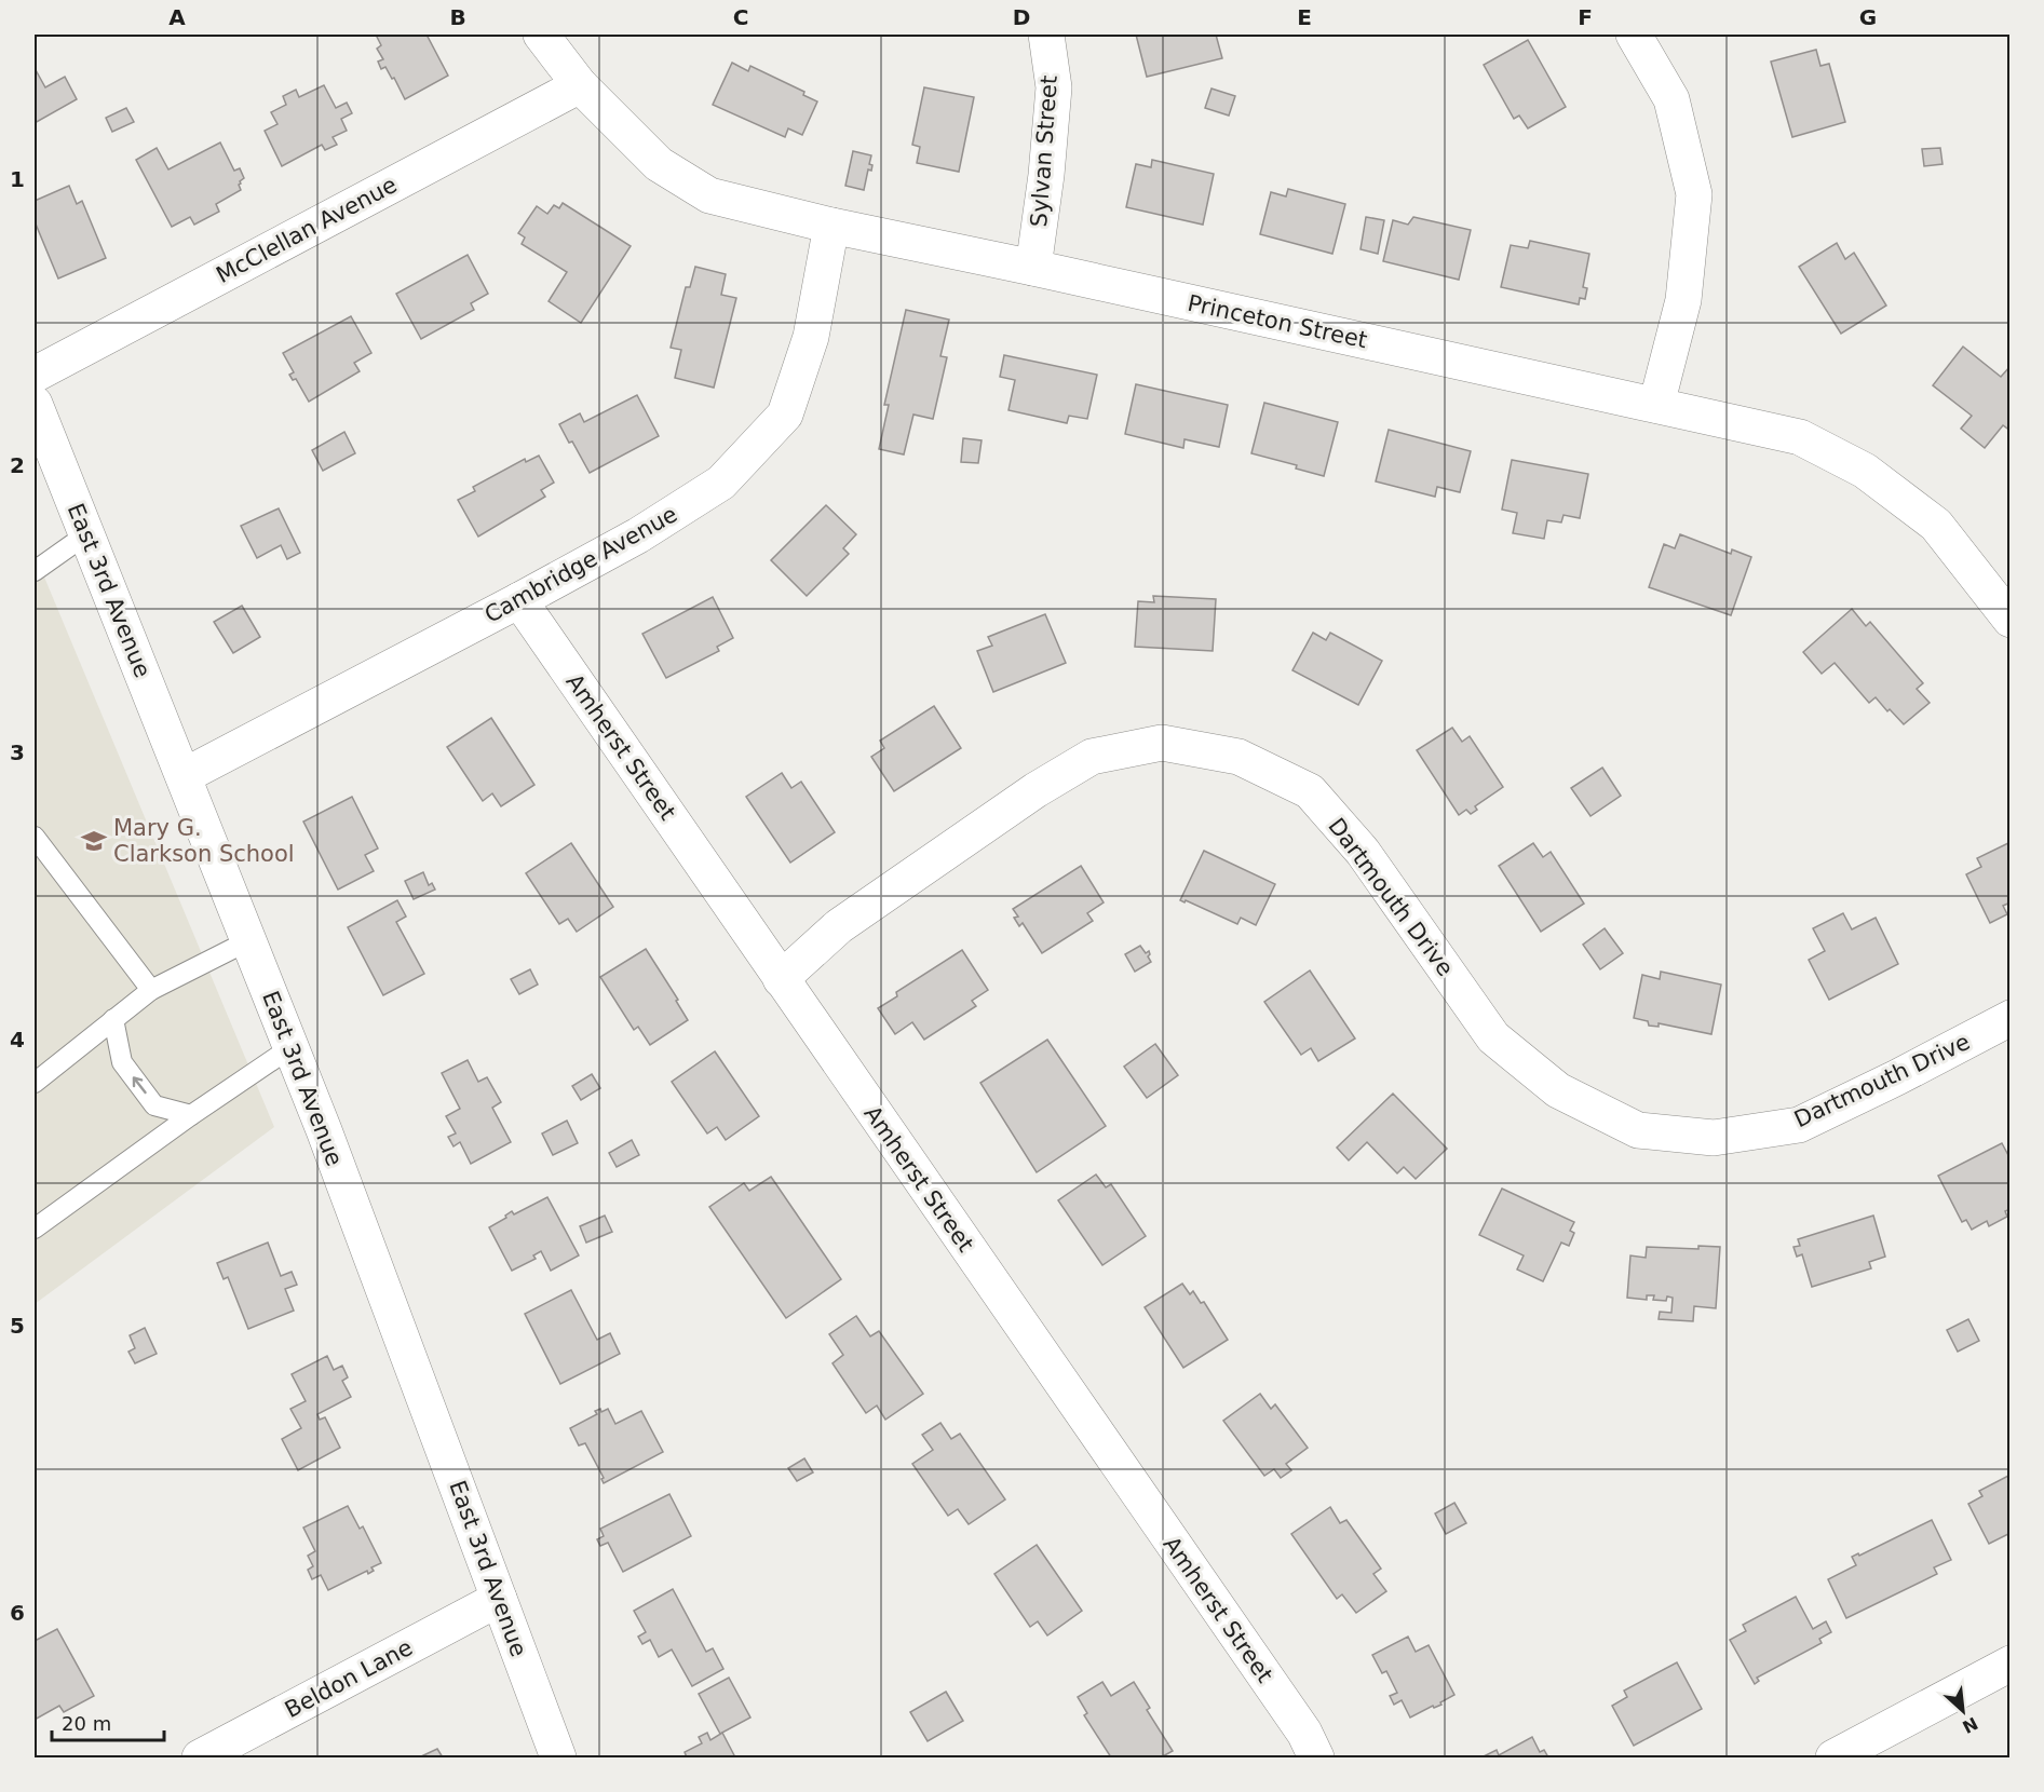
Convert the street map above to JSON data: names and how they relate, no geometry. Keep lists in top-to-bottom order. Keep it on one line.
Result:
{"streets":{"street":["Sylvan Street","McClellan Avenue","Princeton Street","Cambridge Avenue","East 3rd Avenue","Amherst Street","Dartmouth Drive","Beldon Lane"]},"crossings":[["Sylvan Street","Princeton Street"],["McClellan Avenue","Princeton Street"],["Princeton Street","Cambridge Avenue"],["Cambridge Avenue","East 3rd Avenue"],["Cambridge Avenue","Amherst Street"],["East 3rd Avenue","Beldon Lane"],["Amherst Street","Dartmouth Drive"]],"places":{"school or university":["Mary G. Clarkson School"]},"scale_bar":"20 m","north":"bottom right","grid":{"columns":["A","B","C","D","E","F","G"],"rows":["1","2","3","4","5","6"]}}
